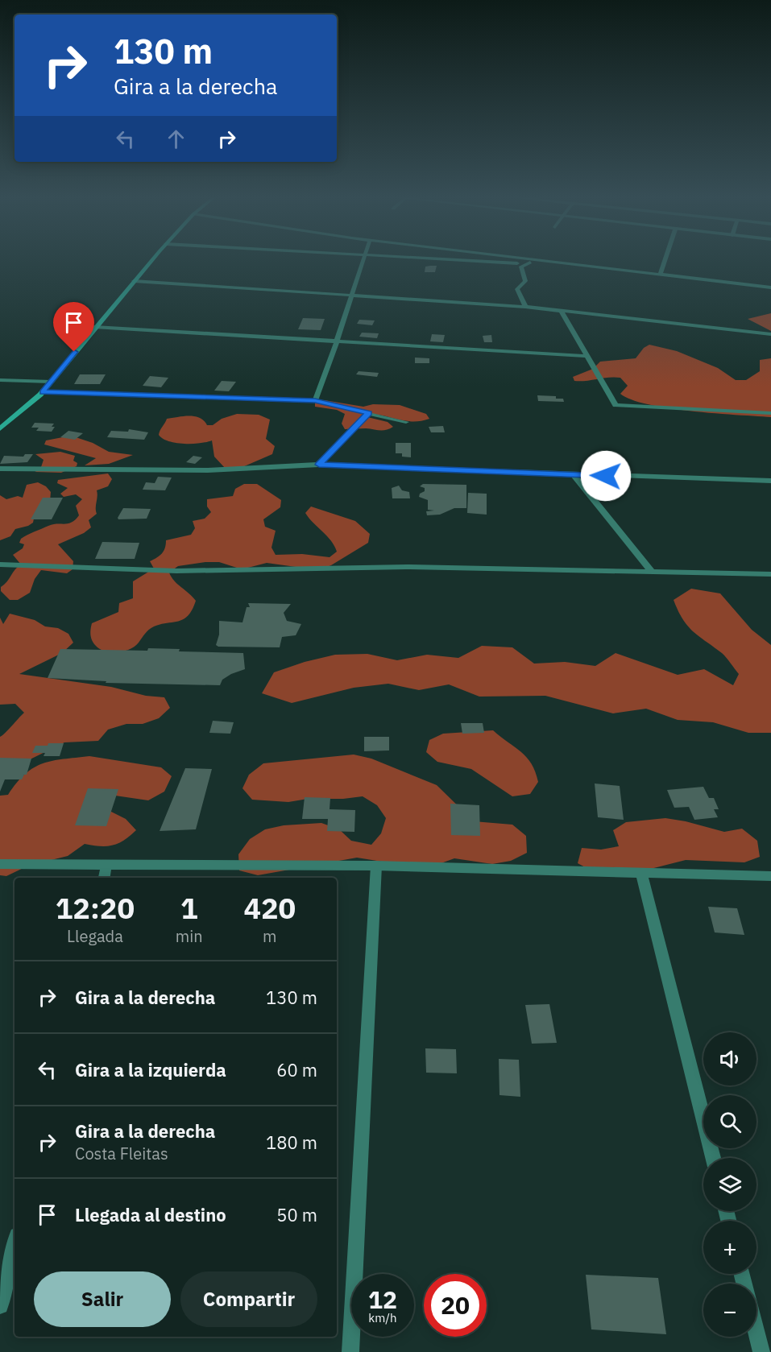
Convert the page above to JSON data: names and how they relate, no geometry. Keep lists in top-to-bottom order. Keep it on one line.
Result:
{"page":{"turn":["130 m","Gira a la derecha"],"eta":["12:20","Llegada","1","min","420","m"],"list":[{"name":"Gira a la derecha","value":"130 m"},{"name":"Gira a la izquierda","value":"60 m"},{"name":"Gira a la derecha","note":"Costa Fleitas","value":"180 m"},{"name":"Llegada al destino","value":"50 m"}],"map_buttons":["+","−"],"buttons":["Salir","Compartir"],"speed":"12 km/h","limit":"20"}}
